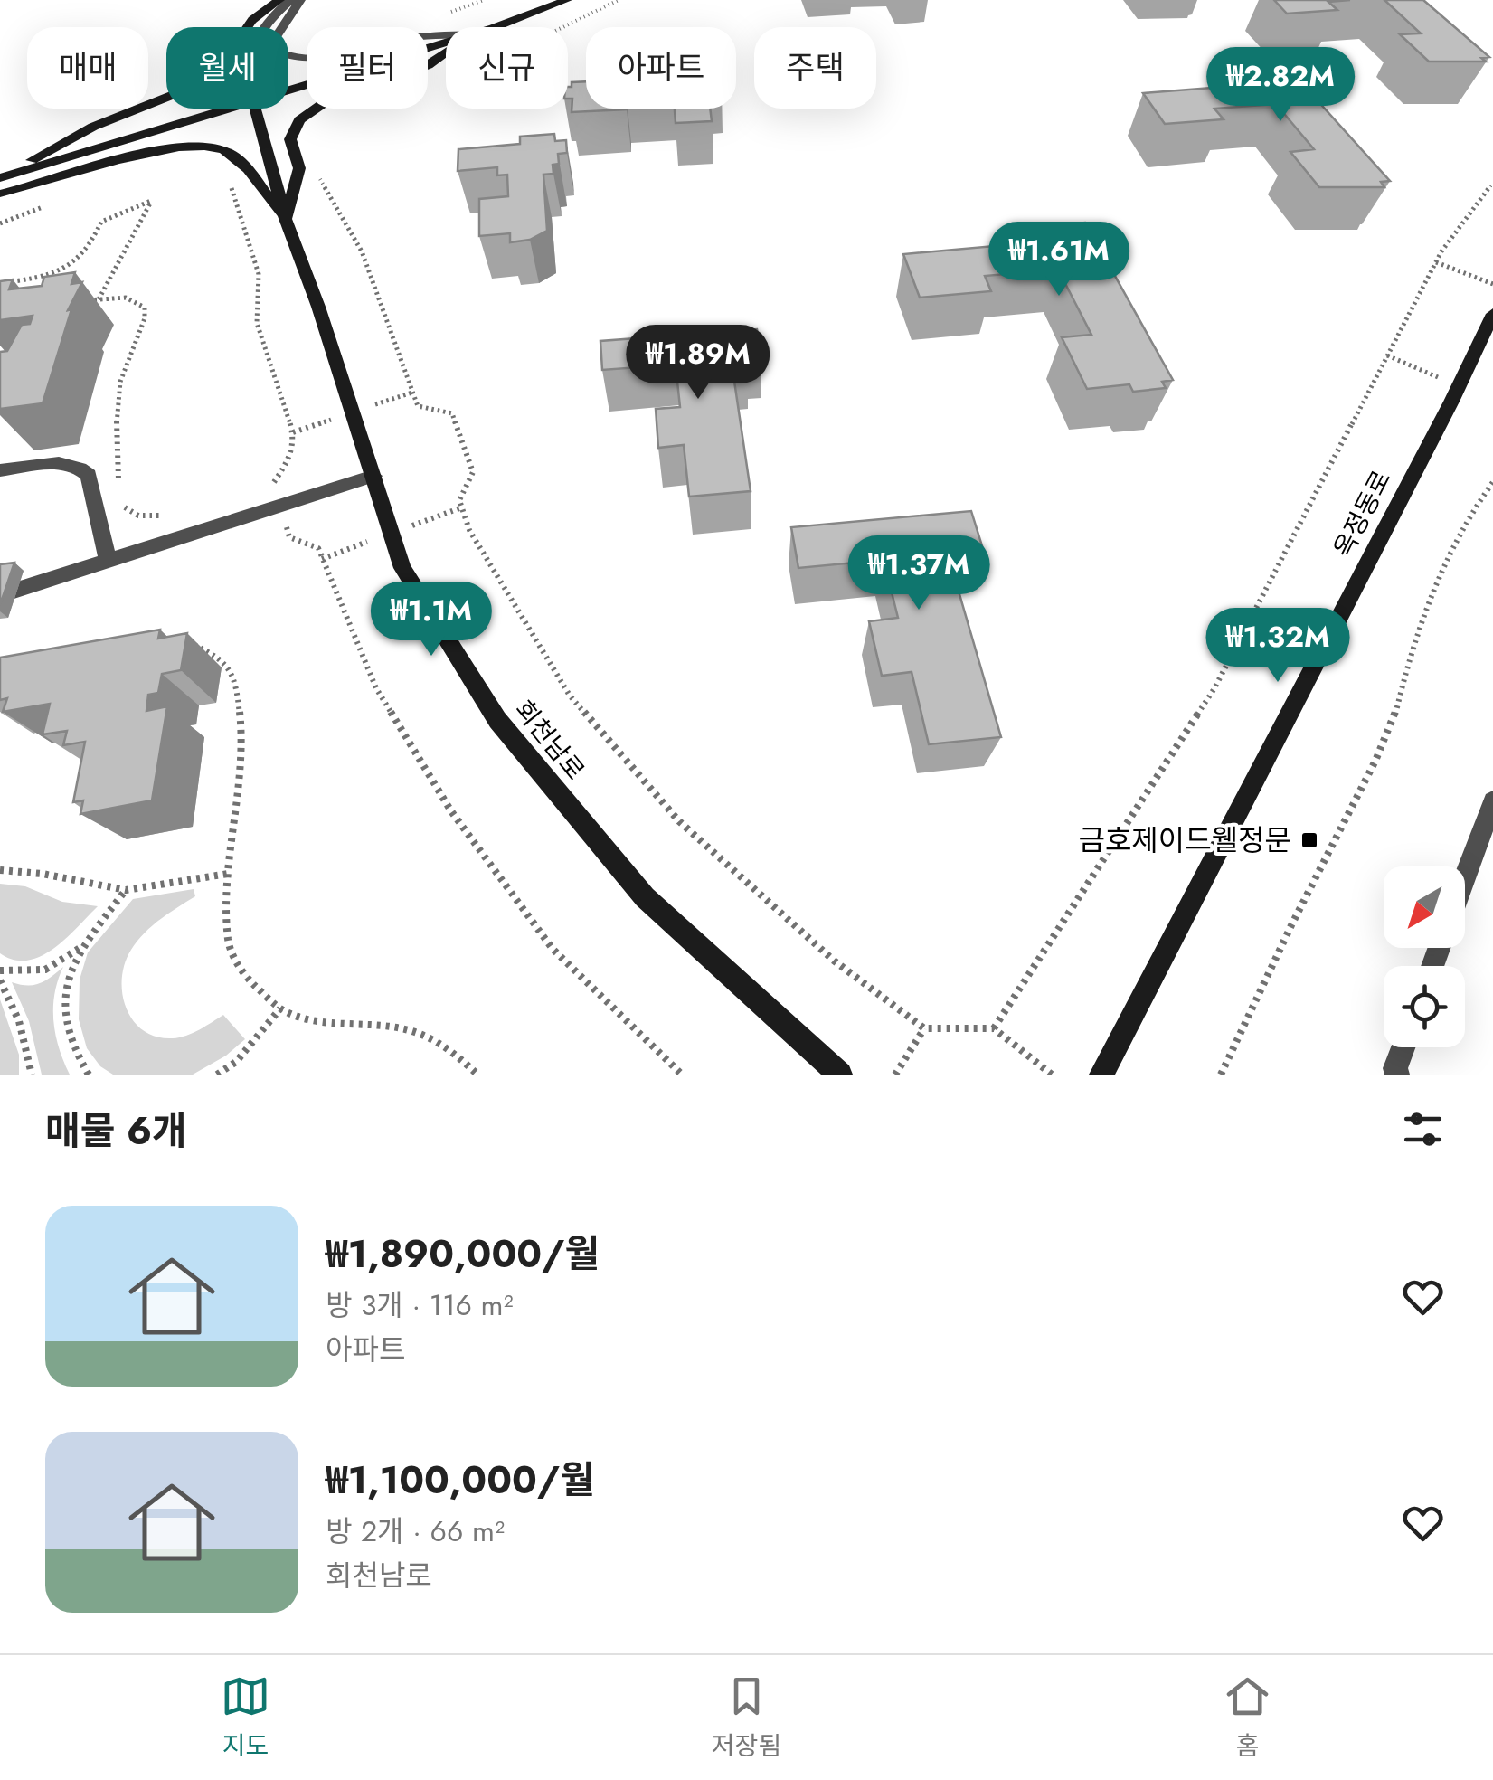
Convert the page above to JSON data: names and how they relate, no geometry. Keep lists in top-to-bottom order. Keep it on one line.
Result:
{"streets":{"main road":["옥정동로","회천남로"]},"places":{"transit":["금호제이드웰정문"]},"north":"bottom left","page":{"chip":["매매","월세","필터","신규","아파트","주택"],"price":["₩2.82M","₩1.61M","₩1.89M","₩1.37M","₩1.1M","₩1.32M"],"heading":"매물 6개","list":[{"name":"₩1,890,000/월","note":"방 3개 · 116 m² · 아파트"},{"name":"₩1,100,000/월","note":"방 2개 · 66 m² · 회천남로"}],"tabs":["지도","저장됨","홈"]}}
